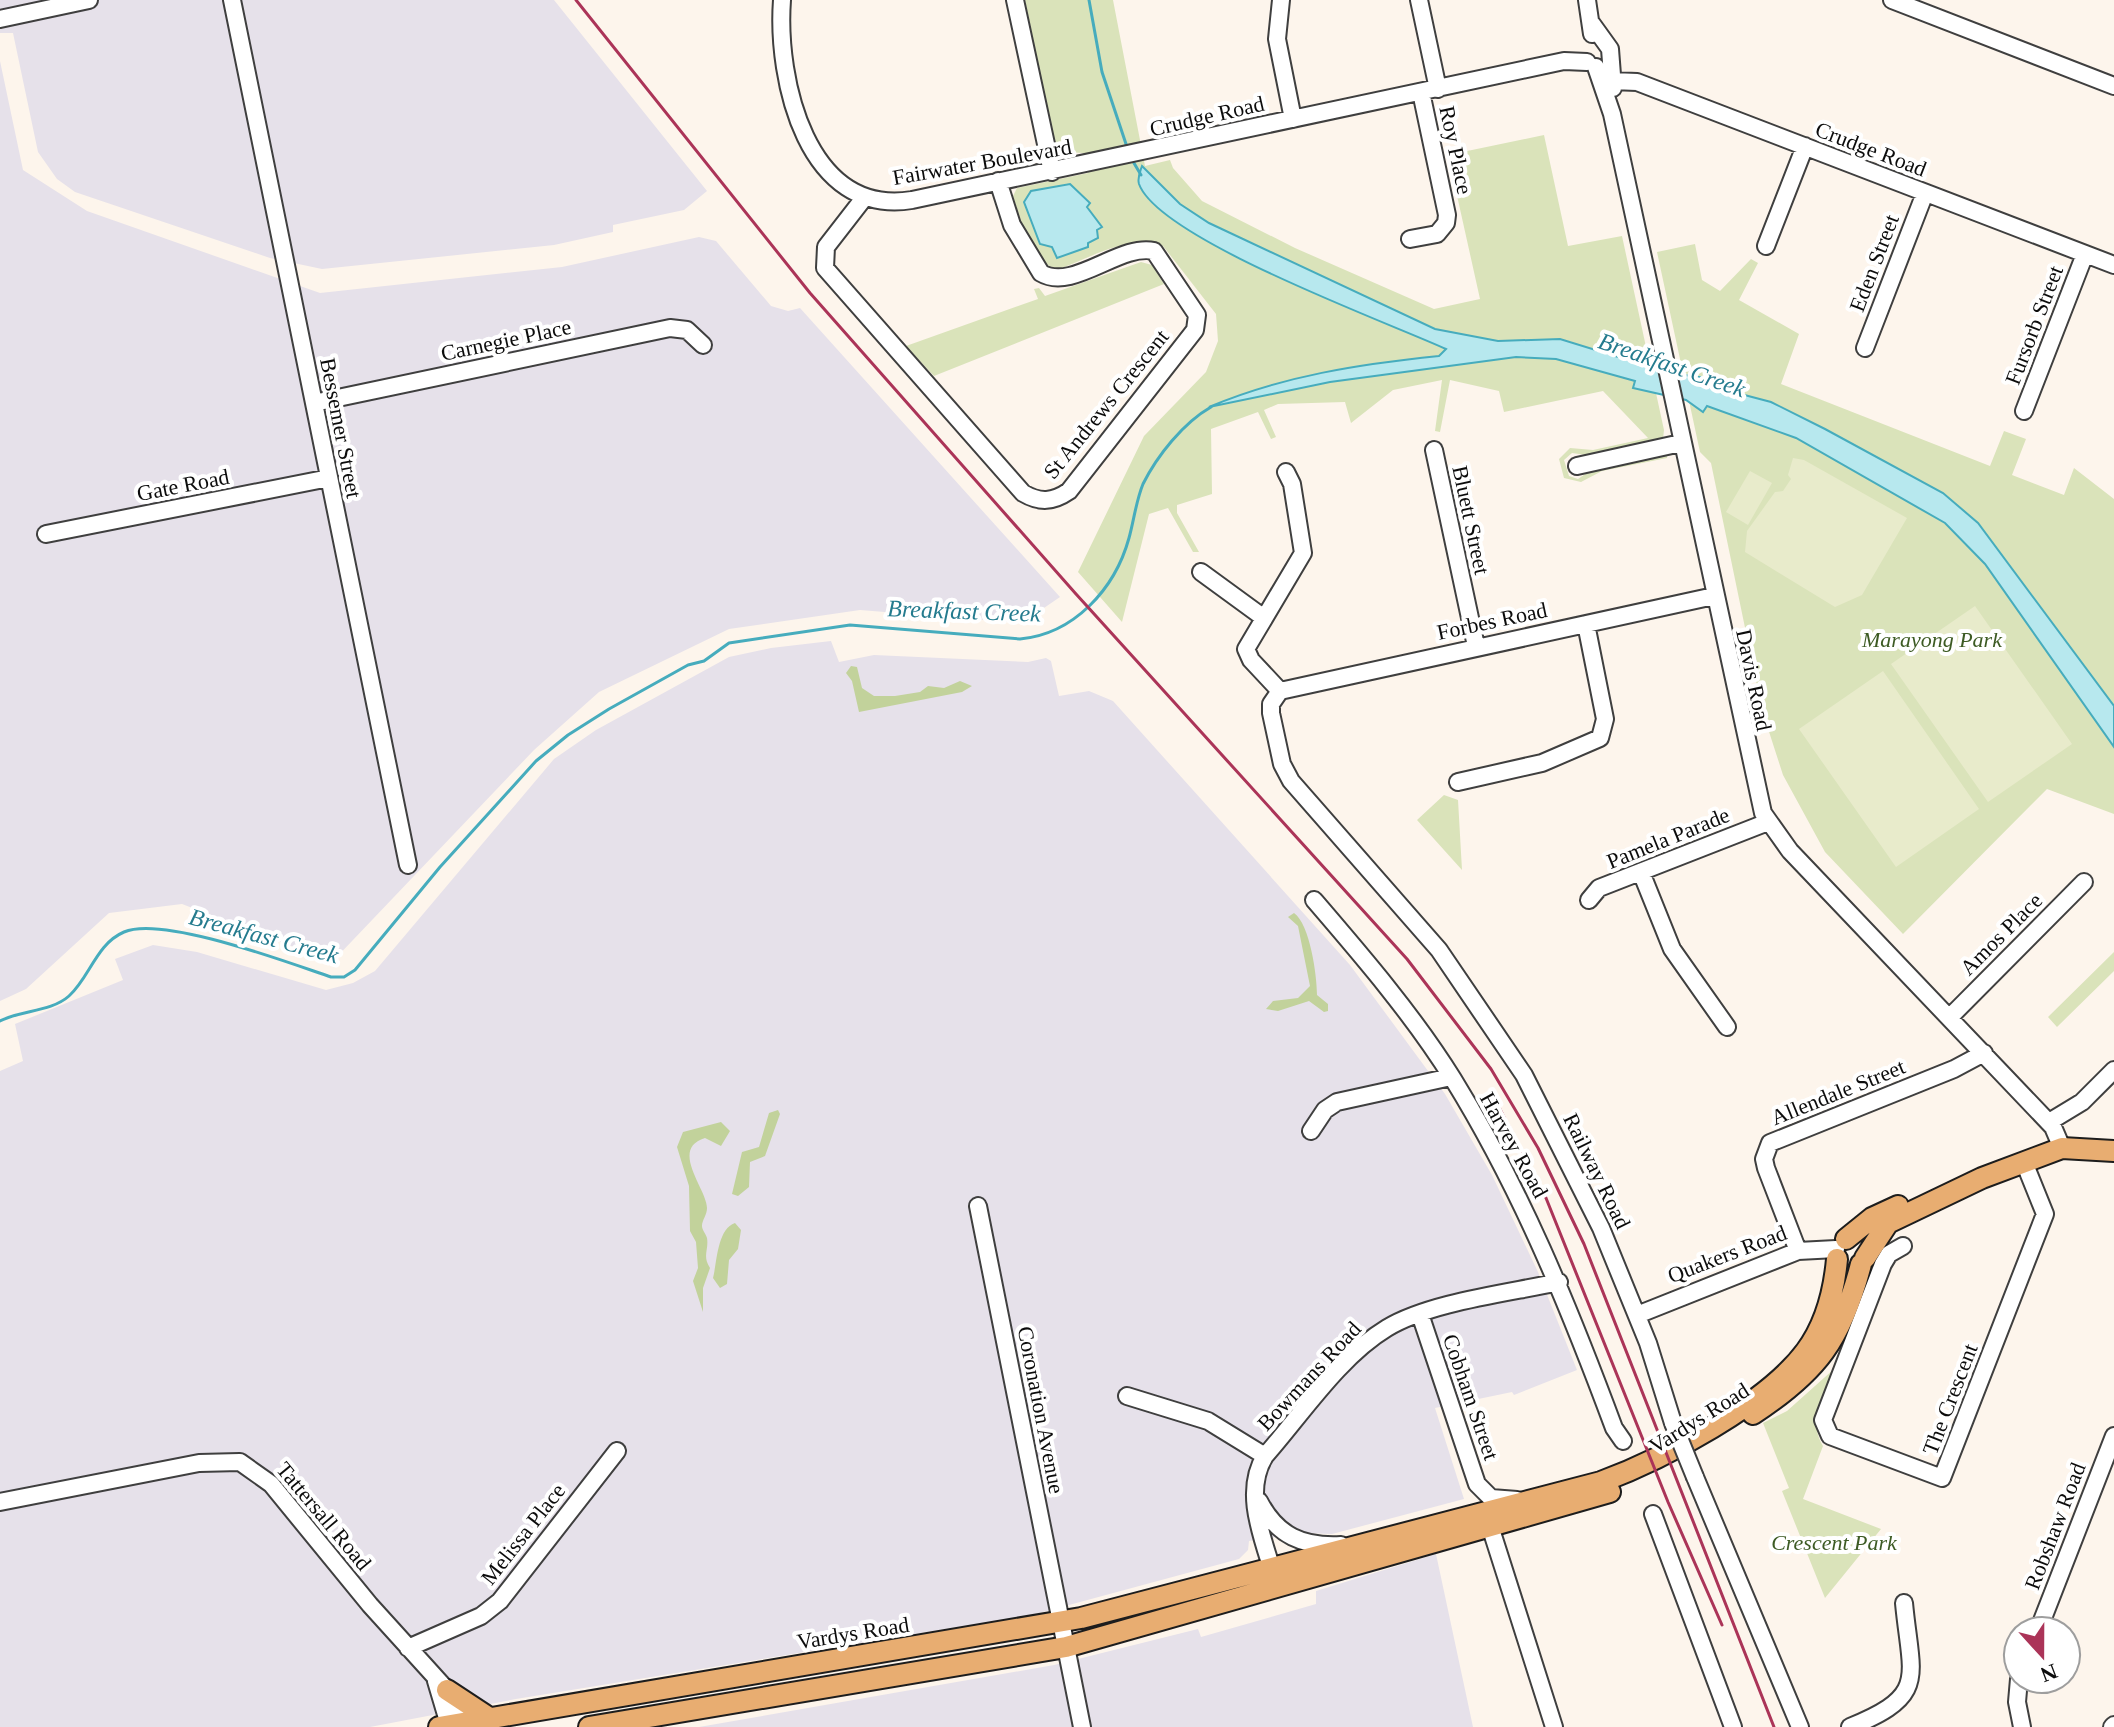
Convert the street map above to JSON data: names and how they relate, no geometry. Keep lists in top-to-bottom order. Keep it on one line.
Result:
{"streets":{"main road":["Vardys Road"],"street":["Crudge Road","Roy Place","Fairwater Boulevard","Eden Street","Fursorb Street","Carnegie Place","St Andrews Crescent","Bessemer Street","Gate Road","Bluett Street","Forbes Road","Davis Road","Pamela Parade","Amos Place","Allendale Street","Harvey Road","Railway Road","Quakers Road","Bowmans Road","Cobham Street","The Crescent","Coronation Avenue","Tattersall Road","Robshaw Road","Melissa Place"]},"crossings":[["Crudge Road","Roy Place"],["Crudge Road","Fairwater Boulevard"],["Crudge Road","Eden Street"],["Crudge Road","Fursorb Street"],["Crudge Road","Davis Road"],["Fairwater Boulevard","St Andrews Crescent"],["Carnegie Place","Bessemer Street"],["Bessemer Street","Gate Road"],["Bluett Street","Forbes Road"],["Forbes Road","Davis Road"],["Forbes Road","Railway Road"],["Davis Road","Pamela Parade"],["Davis Road","Amos Place"],["Davis Road","Allendale Street"],["Allendale Street","Quakers Road"],["Harvey Road","Bowmans Road"],["Railway Road","Quakers Road"],["Quakers Road","Vardys Road"],["Bowmans Road","Cobham Street"],["Cobham Street","Vardys Road"],["Coronation Avenue","Vardys Road"],["Vardys Road","Tattersall Road"],["Tattersall Road","Melissa Place"]],"water":["Breakfast Creek"],"parks":["Marayong Park","Crescent Park"],"north":"bottom"}
